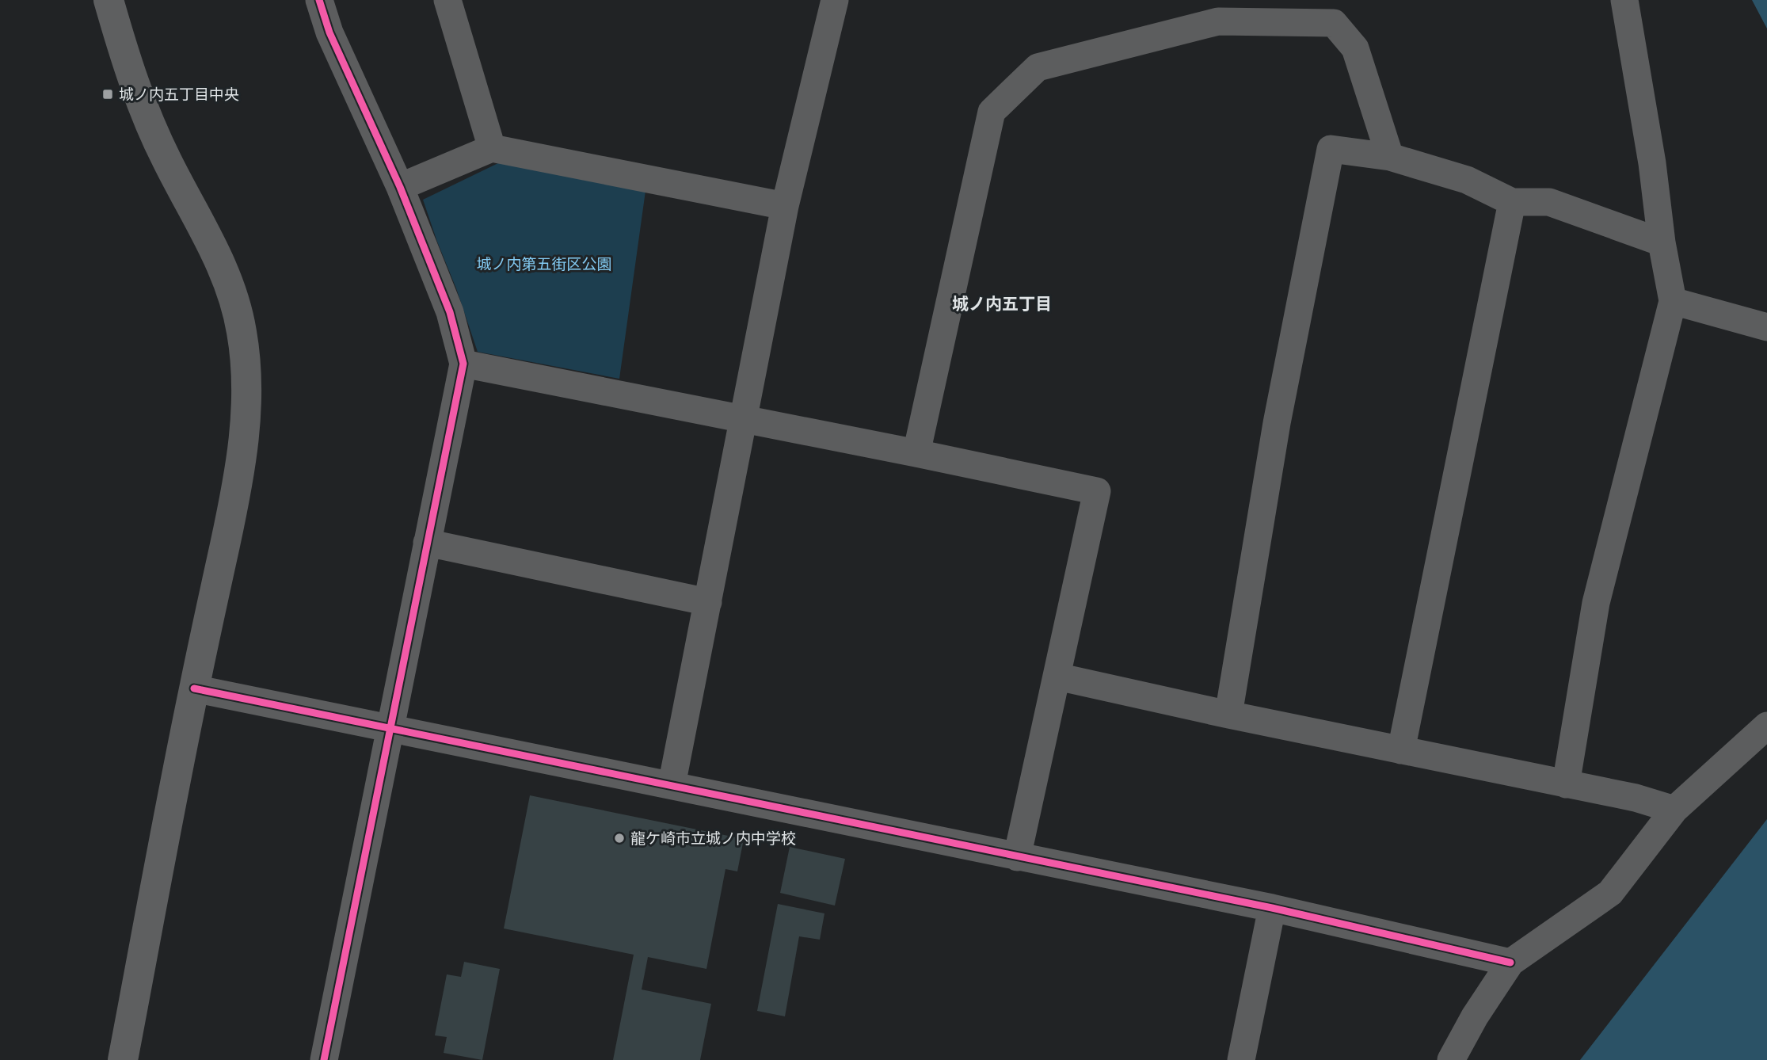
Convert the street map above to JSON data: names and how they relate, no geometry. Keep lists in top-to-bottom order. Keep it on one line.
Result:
{"districts":["城ノ内五丁目"],"parks":["城ノ内第五街区公園"],"places":{"transit":["城ノ内五丁目中央"],"other":["龍ケ崎市立城ノ内中学校"]}}
